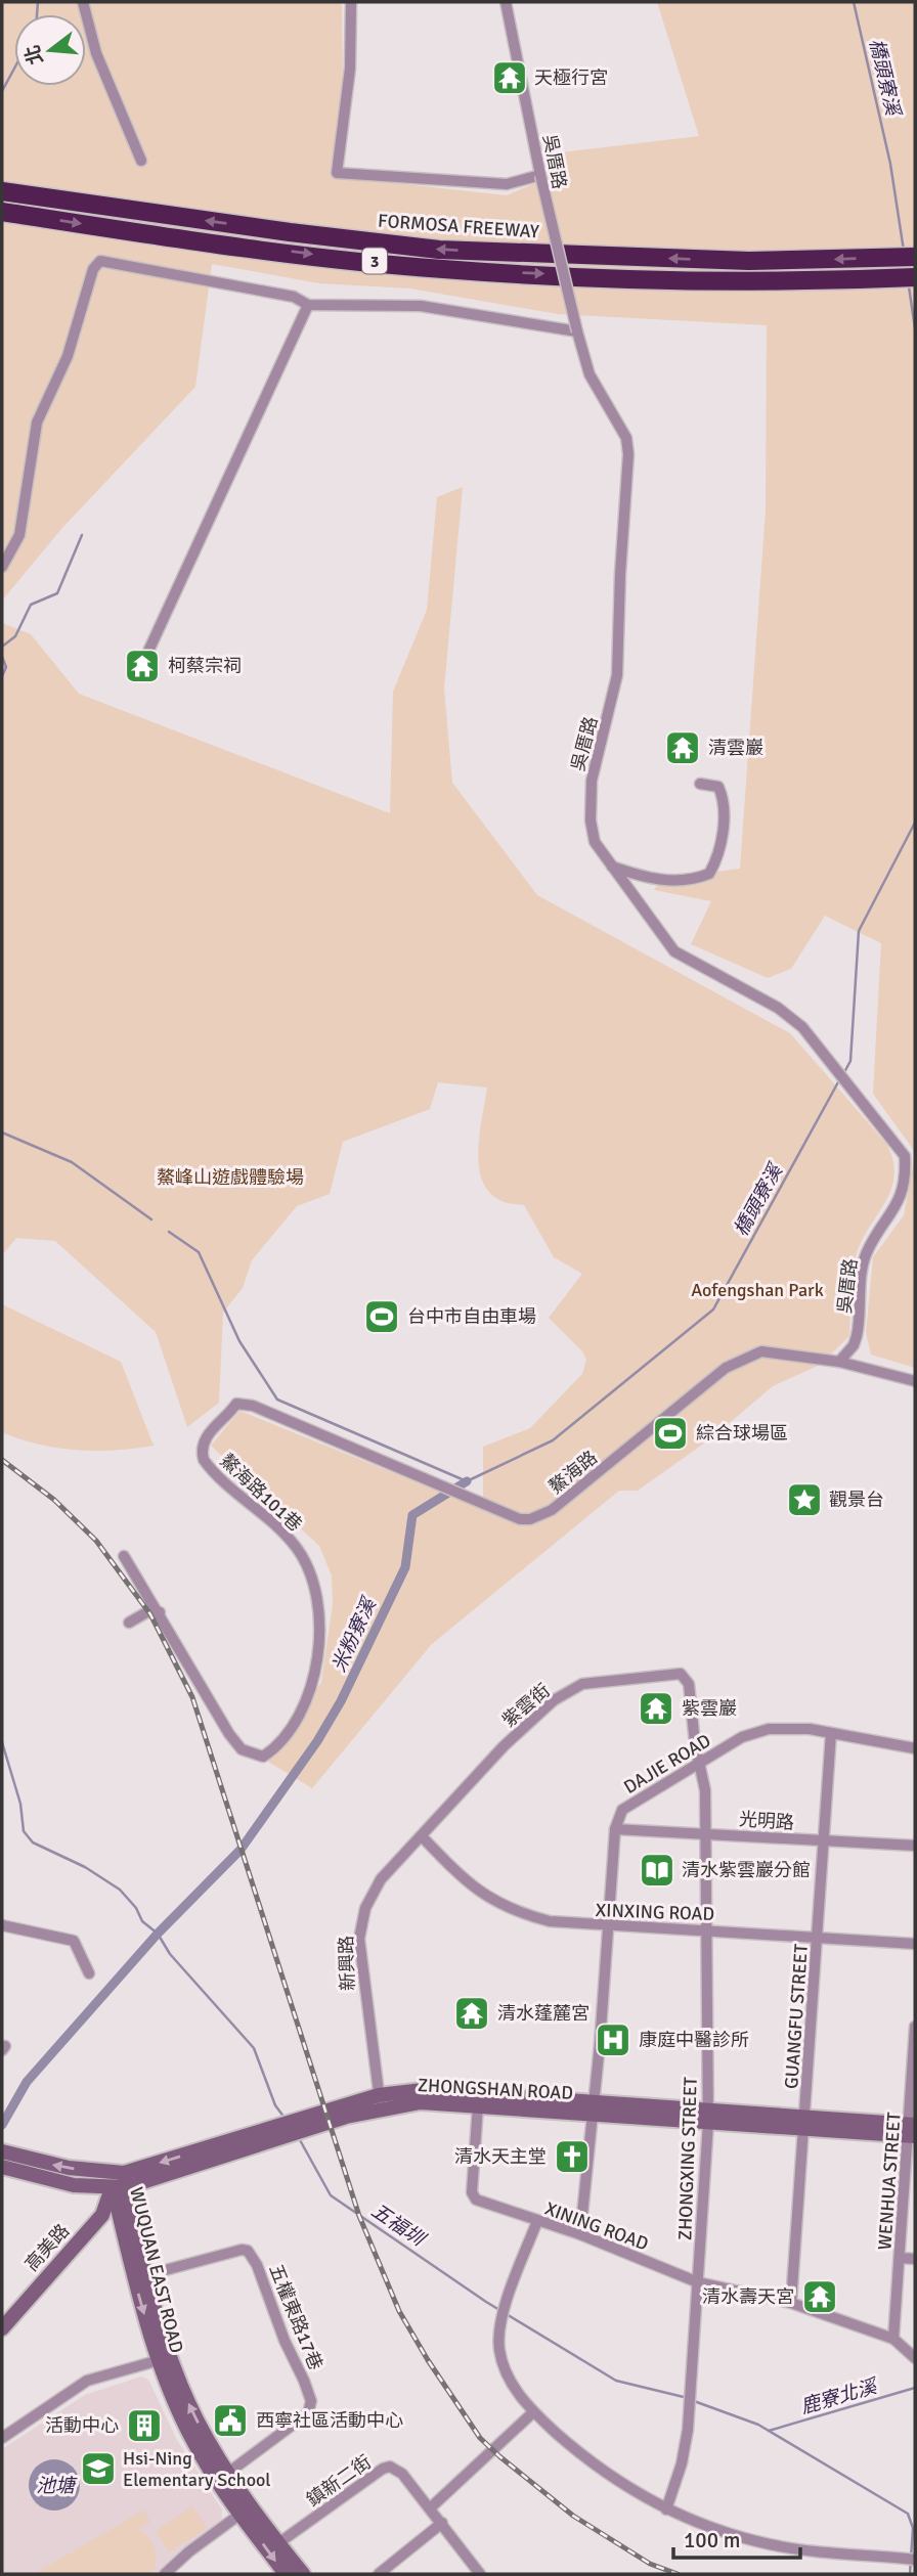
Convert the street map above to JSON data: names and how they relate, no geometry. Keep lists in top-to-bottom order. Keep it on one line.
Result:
{"streets":{"highway":["FORMOSA FREEWAY","3"],"street":["吳厝路","鰲海路","鰲海路101巷","紫雲街","DAJIE ROAD","光明路","XINXING ROAD","新興路","GUANGFU STREET","ZHONGSHAN ROAD","ZHONGXING STREET","WENHUA STREET","XINING ROAD","高美路","WUQUAN EAST ROAD","五權東路17巷","鎮新二街"]},"crossings":[["吳厝路","鰲海路"],["鰲海路","鰲海路101巷"],["紫雲街","DAJIE ROAD"],["紫雲街","XINXING ROAD"],["紫雲街","新興路"],["紫雲街","ZHONGXING STREET"],["DAJIE ROAD","光明路"],["DAJIE ROAD","GUANGFU STREET"],["DAJIE ROAD","ZHONGXING STREET"],["光明路","GUANGFU STREET"],["光明路","ZHONGXING STREET"],["XINXING ROAD","新興路"],["XINXING ROAD","GUANGFU STREET"],["XINXING ROAD","ZHONGXING STREET"],["新興路","ZHONGSHAN ROAD"],["GUANGFU STREET","ZHONGSHAN ROAD"],["GUANGFU STREET","XINING ROAD"],["ZHONGSHAN ROAD","ZHONGXING STREET"],["ZHONGSHAN ROAD","WENHUA STREET"],["ZHONGSHAN ROAD","XINING ROAD"],["ZHONGSHAN ROAD","高美路"],["ZHONGSHAN ROAD","WUQUAN EAST ROAD"],["ZHONGXING STREET","XINING ROAD"],["WENHUA STREET","XINING ROAD"],["高美路","WUQUAN EAST ROAD"],["WUQUAN EAST ROAD","五權東路17巷"],["WUQUAN EAST ROAD","鎮新二街"]],"water":["橋頭寮溪","米粉寮溪","五福圳","鹿寮北溪","池塘"],"parks":["鰲峰山遊戲體驗場","Aofengshan Park"],"places":{"temple":["天極行宮","柯蔡宗祠","清雲巖","紫雲巖","清水蓬麓宮","清水壽天宮"],"sports":["台中市自由車場","綜合球場區"],"place":["觀景台"],"library":["清水紫雲巖分館"],"hospital":["康庭中醫診所"],"church":["清水天主堂"],"public building":["西寧社區活動中心"],"building":["活動中心"],"school or university":["Hsi-Ning Elementary School"]},"scale_bar":"100 m","north":"left"}
